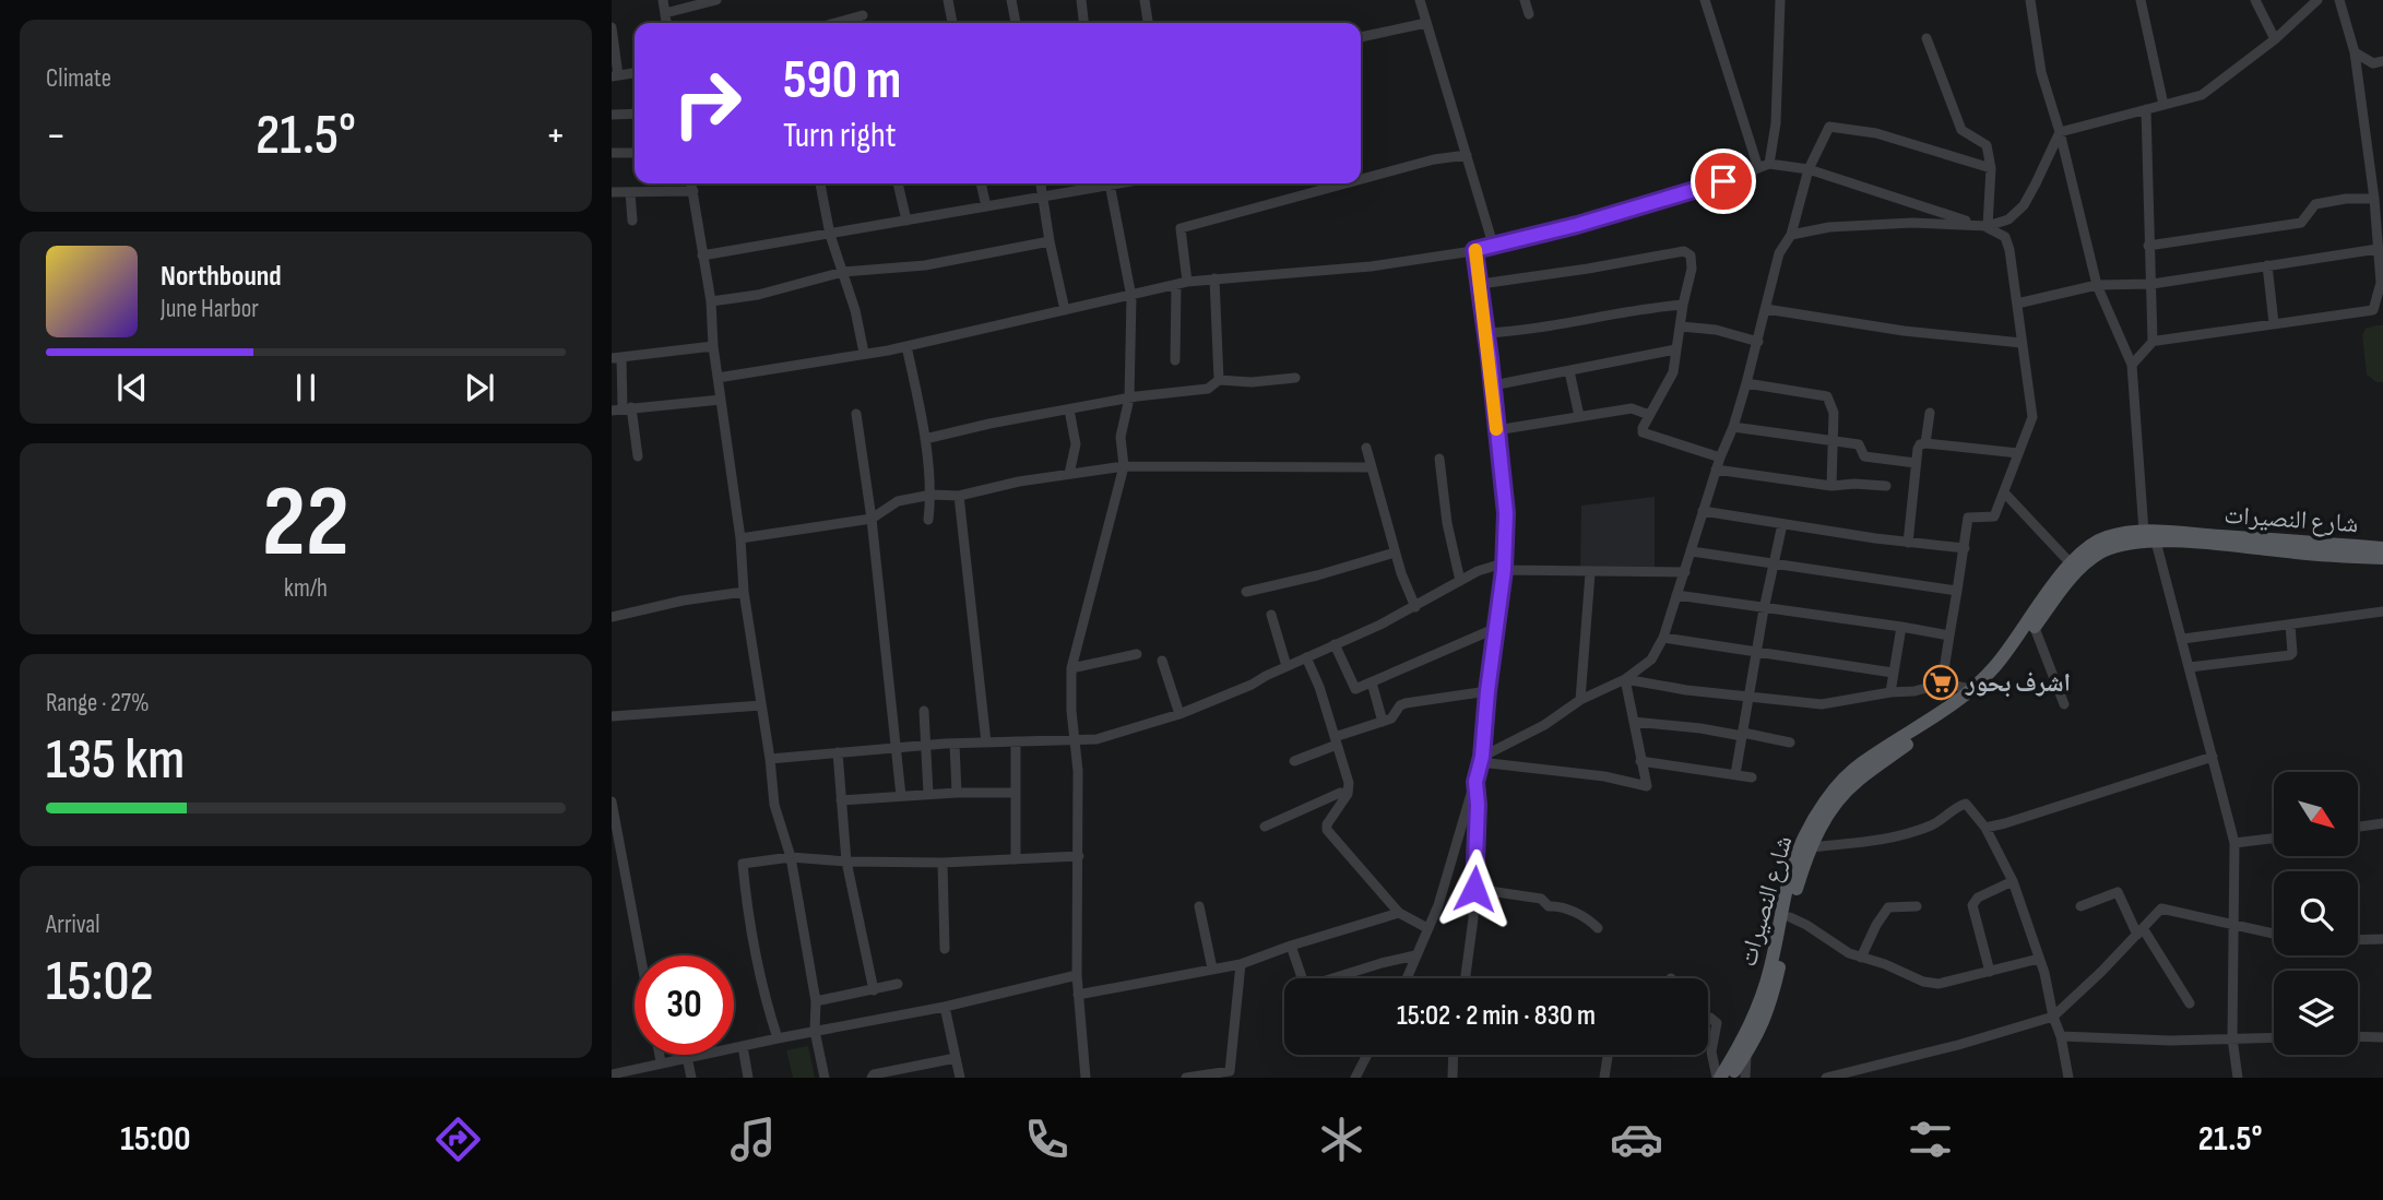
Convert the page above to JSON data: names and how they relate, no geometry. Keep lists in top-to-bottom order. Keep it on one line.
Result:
{"streets":{"main road":["شارع النصيرات"]},"places":{"supermarket":["اشرف بحور"]},"north":"bottom right","page":{"tile":["Climate",["22","km/h"],["Range · 27%","135 km"],["Arrival","15:02"]],"turn":["590 m","Turn right"],"heat":["−","21.5°","+"],"song":["Northbound","June Harbor"],"limit":"30","trip":"15:02 · 2 min · 830 m","tabs":["15:00","21.5°"]}}
